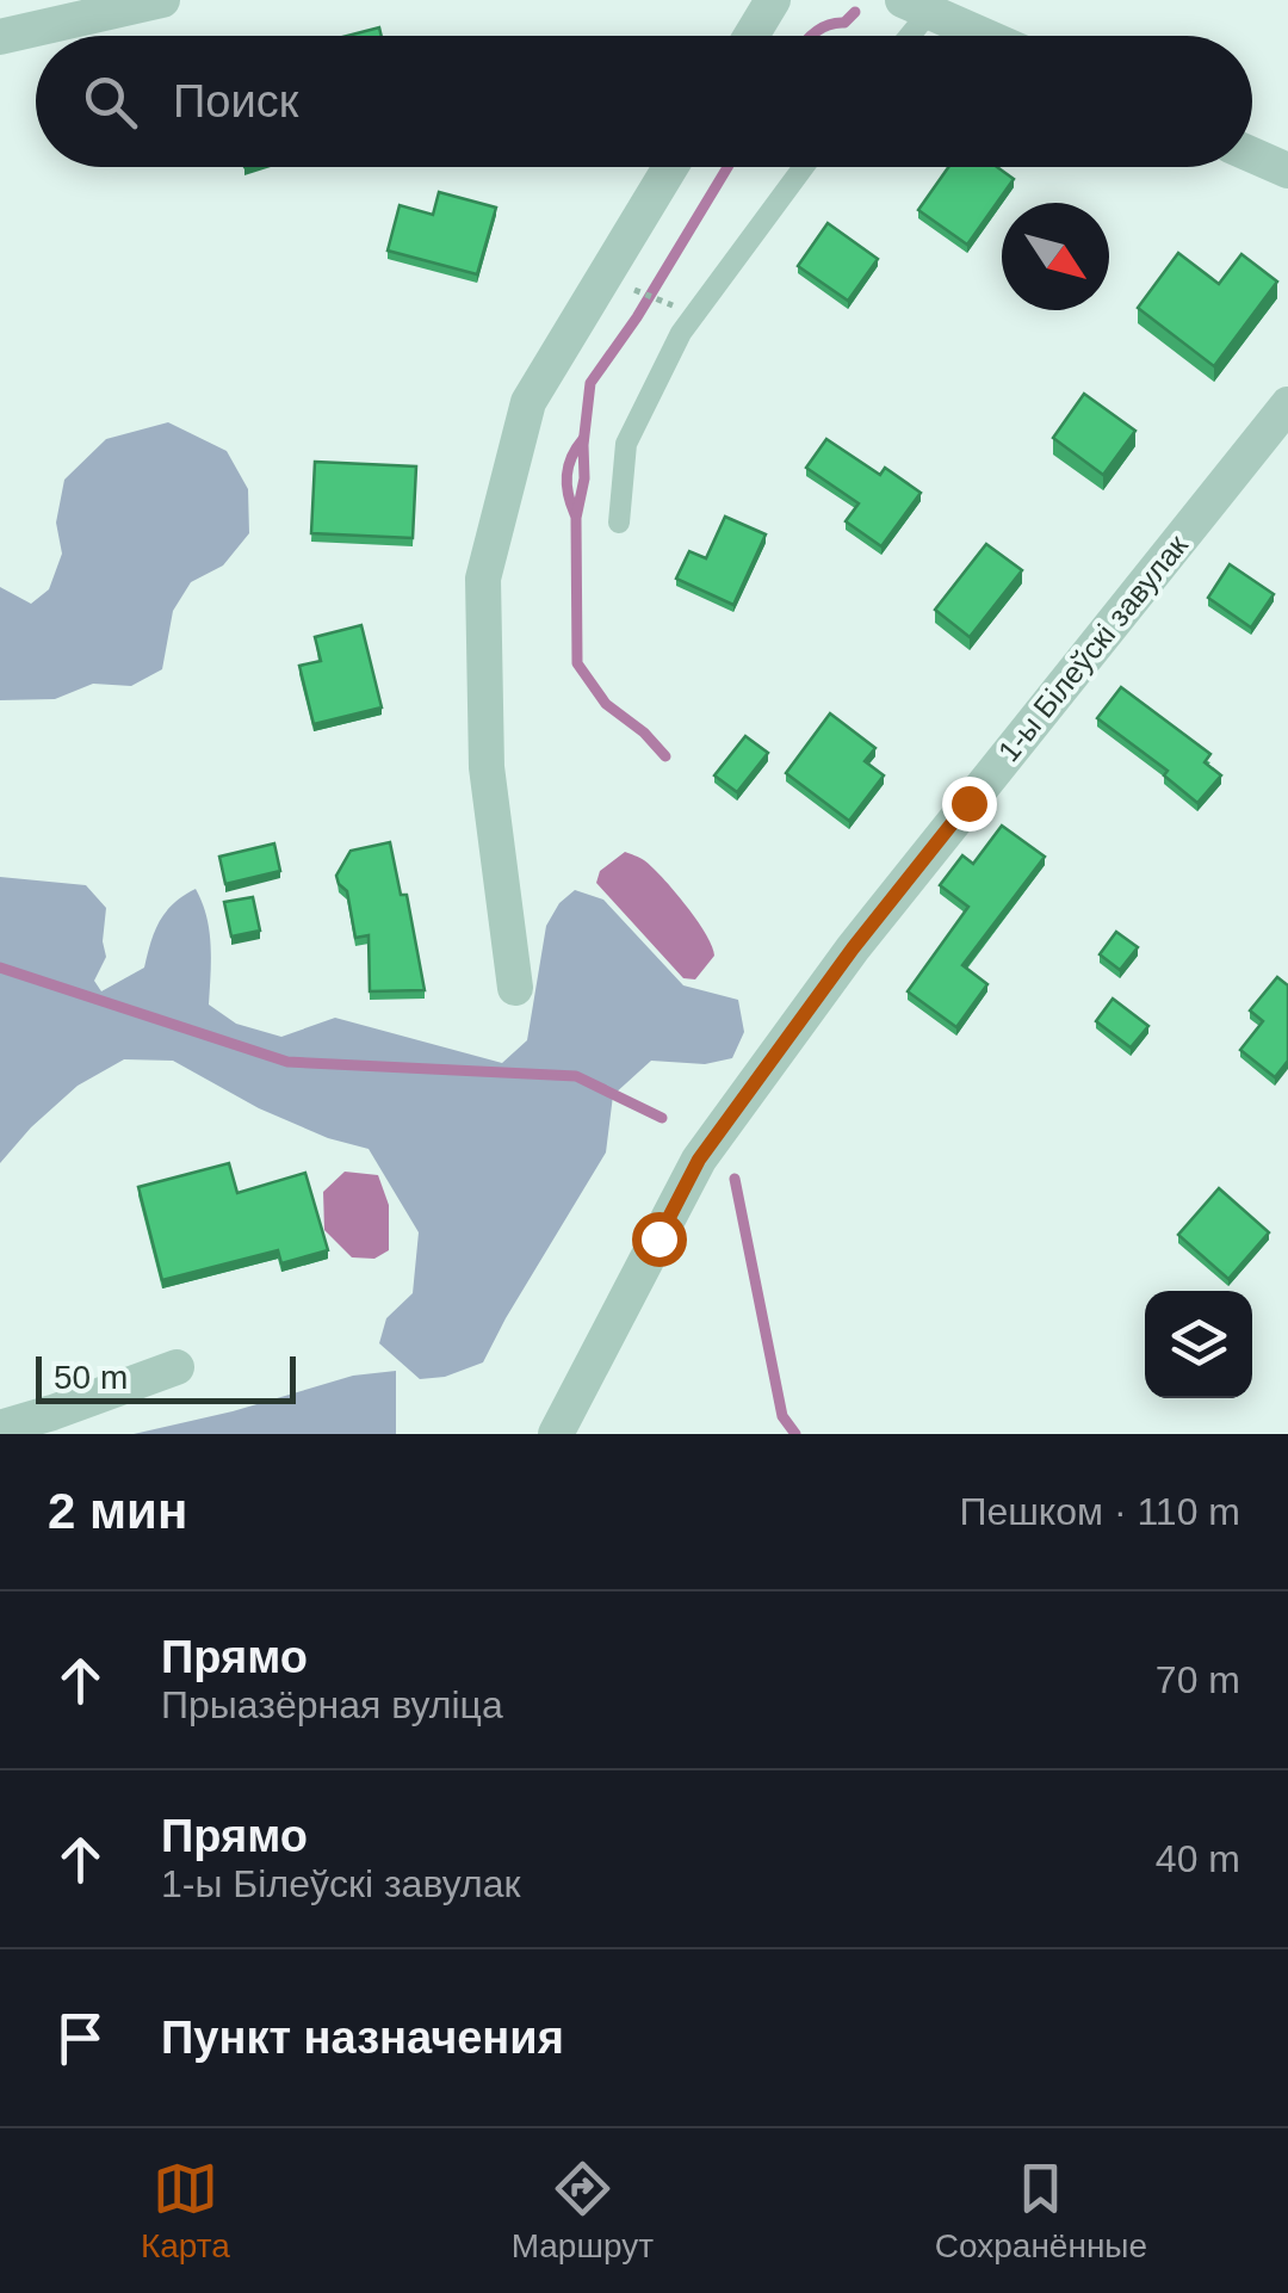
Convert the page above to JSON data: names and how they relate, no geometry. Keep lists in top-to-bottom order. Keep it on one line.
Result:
{"streets":{"street":["1-ы Білеўскі завулак"]},"scale_bar":"50 m","north":"bottom right","page":{"search":"Поиск","scale":"50 m","heading":["2 мин","Пешком · 110 m"],"list":[["Прямо","Прыазёрная вуліца","70 m"],["Прямо","1-ы Білеўскі завулак","40 m"],"Пункт назначения"],"nav":["Карта","Маршрут","Сохранённые"]}}
